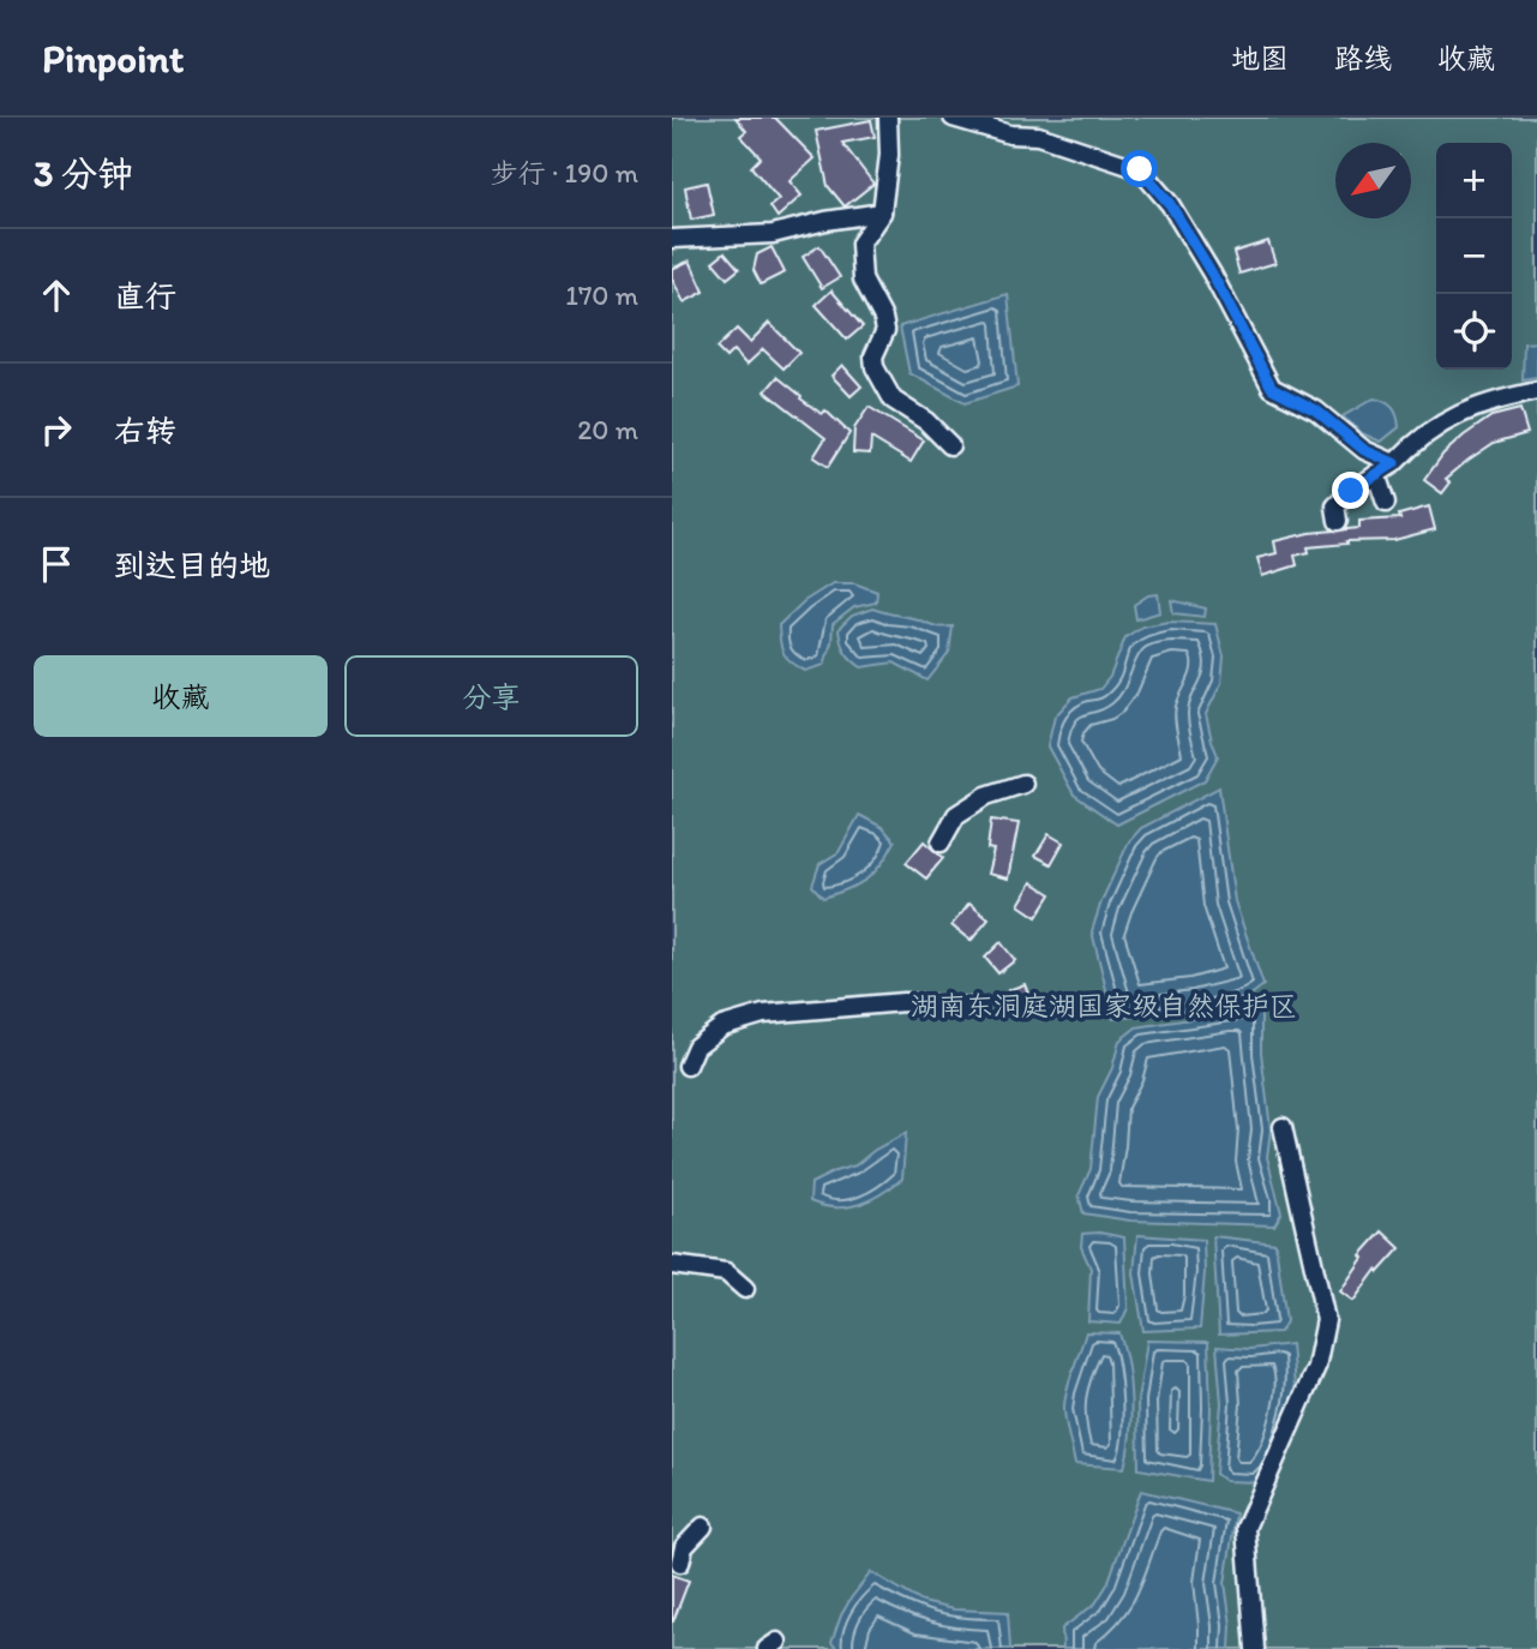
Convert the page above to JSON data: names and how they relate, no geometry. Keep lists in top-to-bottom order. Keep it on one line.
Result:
{"parks":["湖南东洞庭湖国家级自然保护区"],"north":"bottom left","page":{"header":"Pinpoint","nav":["地图","路线","收藏"],"heading":["3 分钟","步行 · 190 m"],"map_buttons":["+","−"],"list":[["直行","170 m"],["右转","20 m"],"到达目的地"],"buttons":["收藏","分享"]}}
